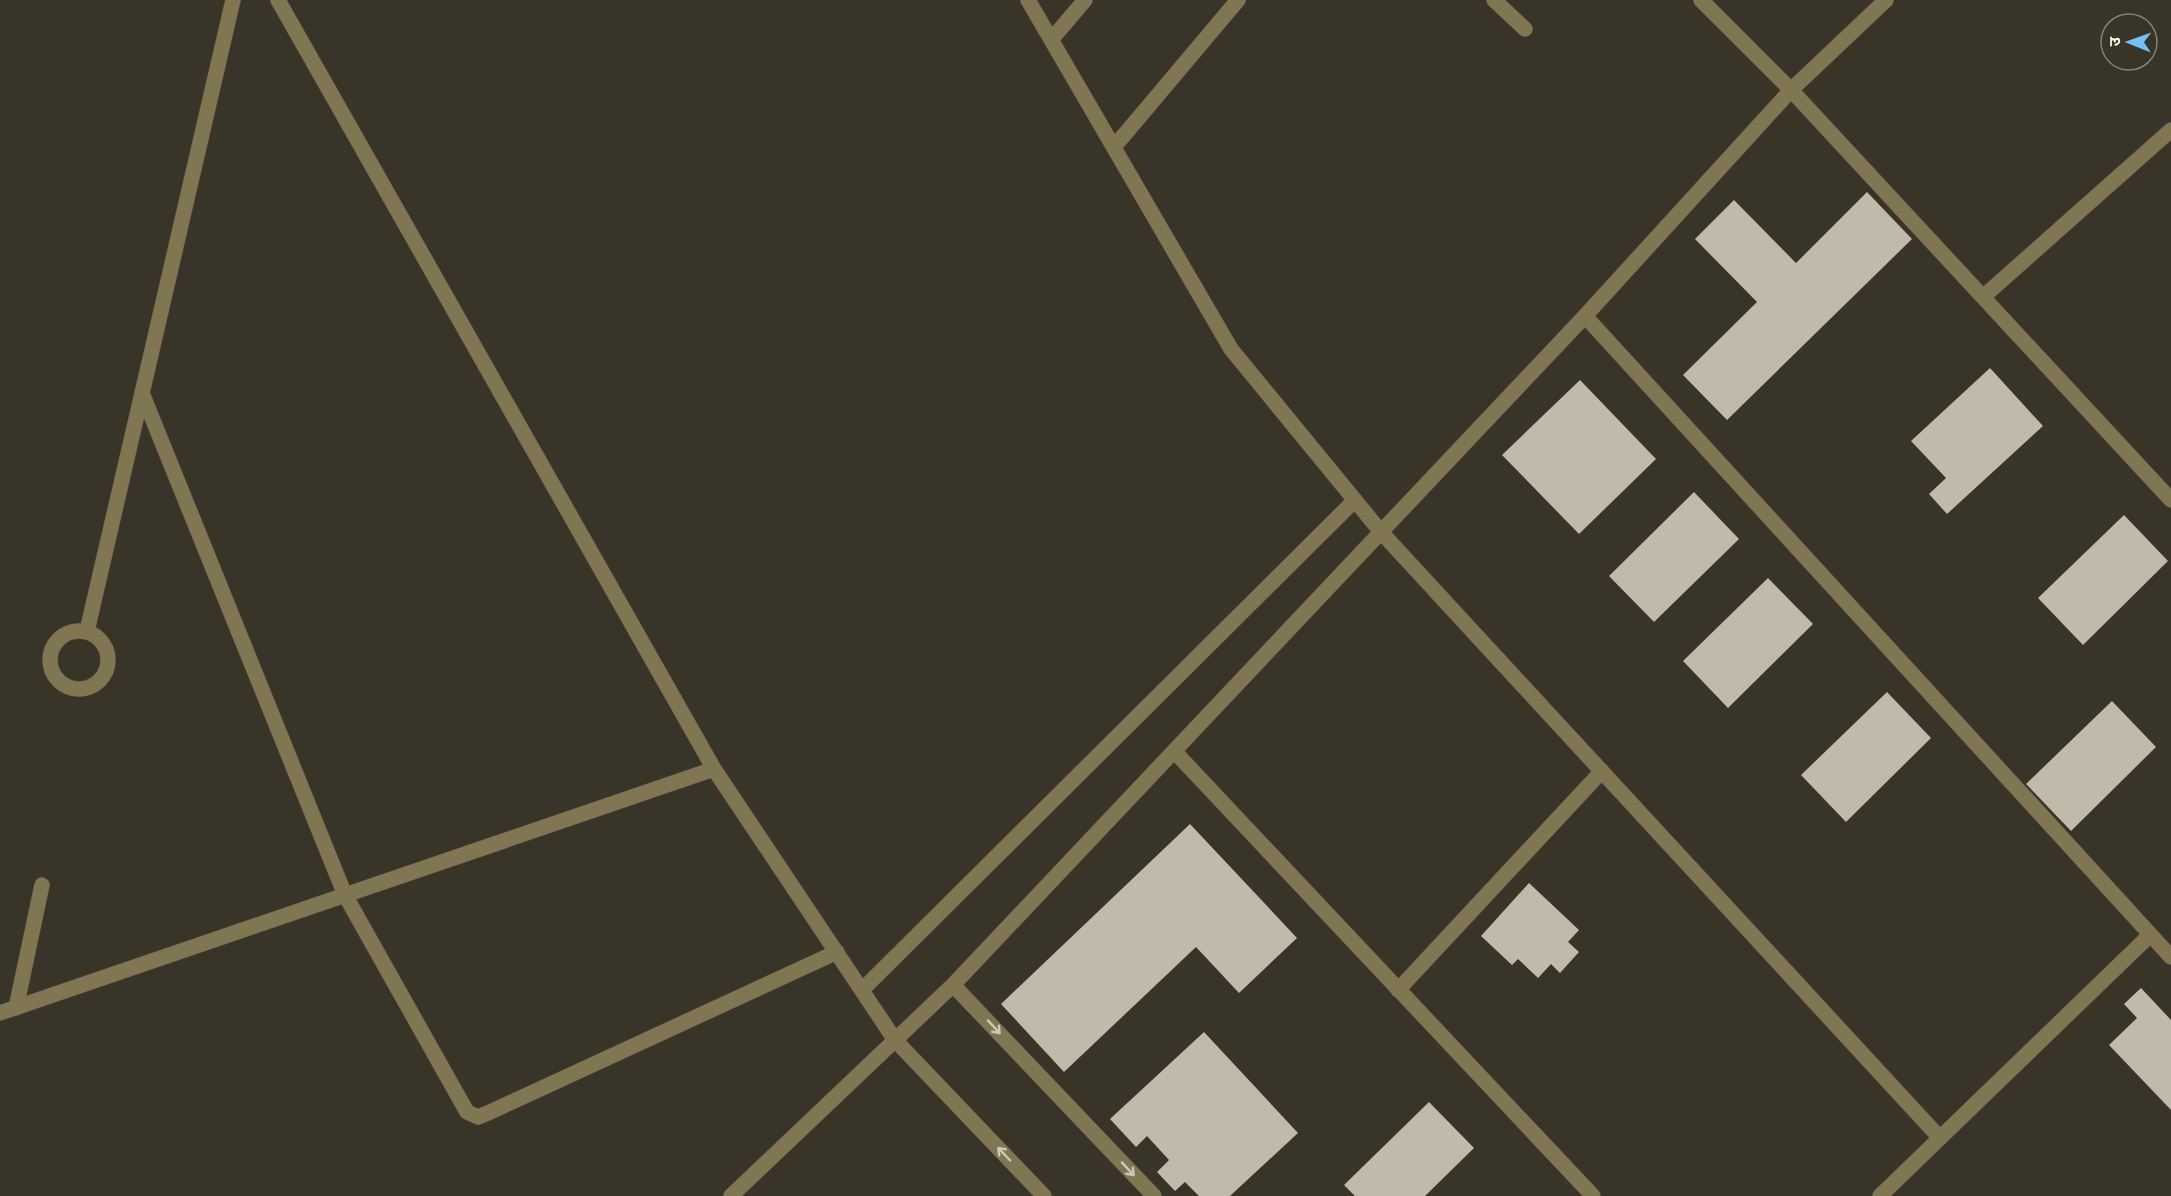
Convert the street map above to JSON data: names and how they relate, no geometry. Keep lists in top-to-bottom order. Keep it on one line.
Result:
{"north":"left"}
